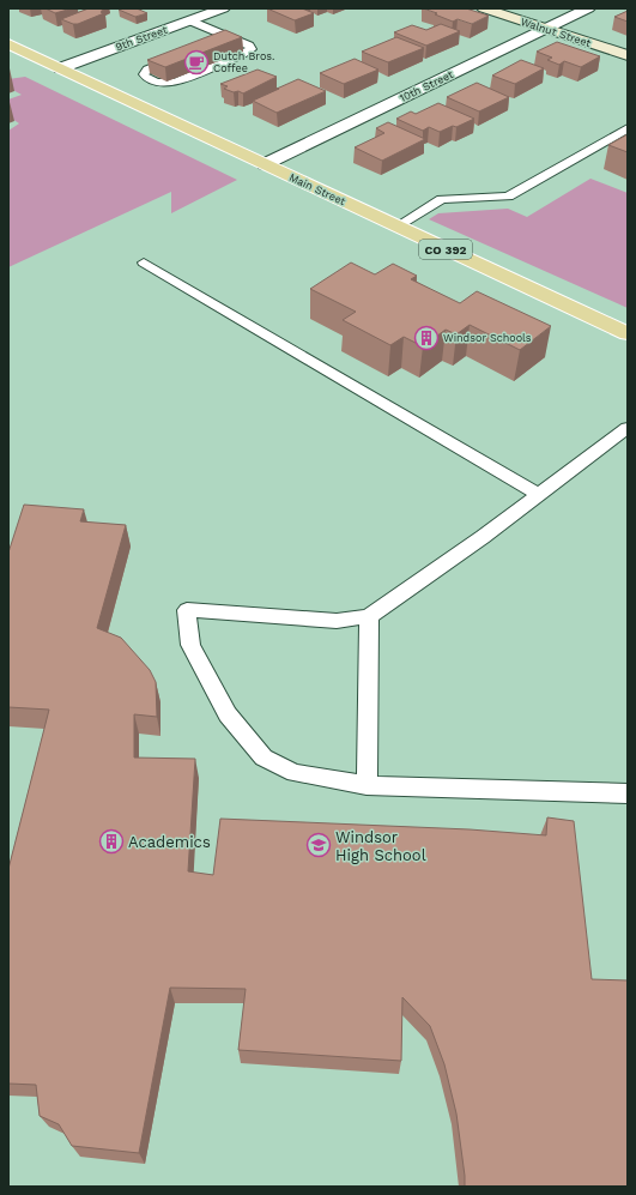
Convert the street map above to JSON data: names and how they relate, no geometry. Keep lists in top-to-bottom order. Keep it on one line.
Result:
{"streets":{"main road":["Main Street","CO 392"],"street":["Walnut Street","9th Street","10th Street"]},"crossings":[["Walnut Street","10th Street"],["9th Street","Main Street"],["10th Street","Main Street"]],"places":{"cafe":["Dutch Bros. Coffee"],"building":["Windsor Schools","Academics"],"school or university":["Windsor High School"]}}
